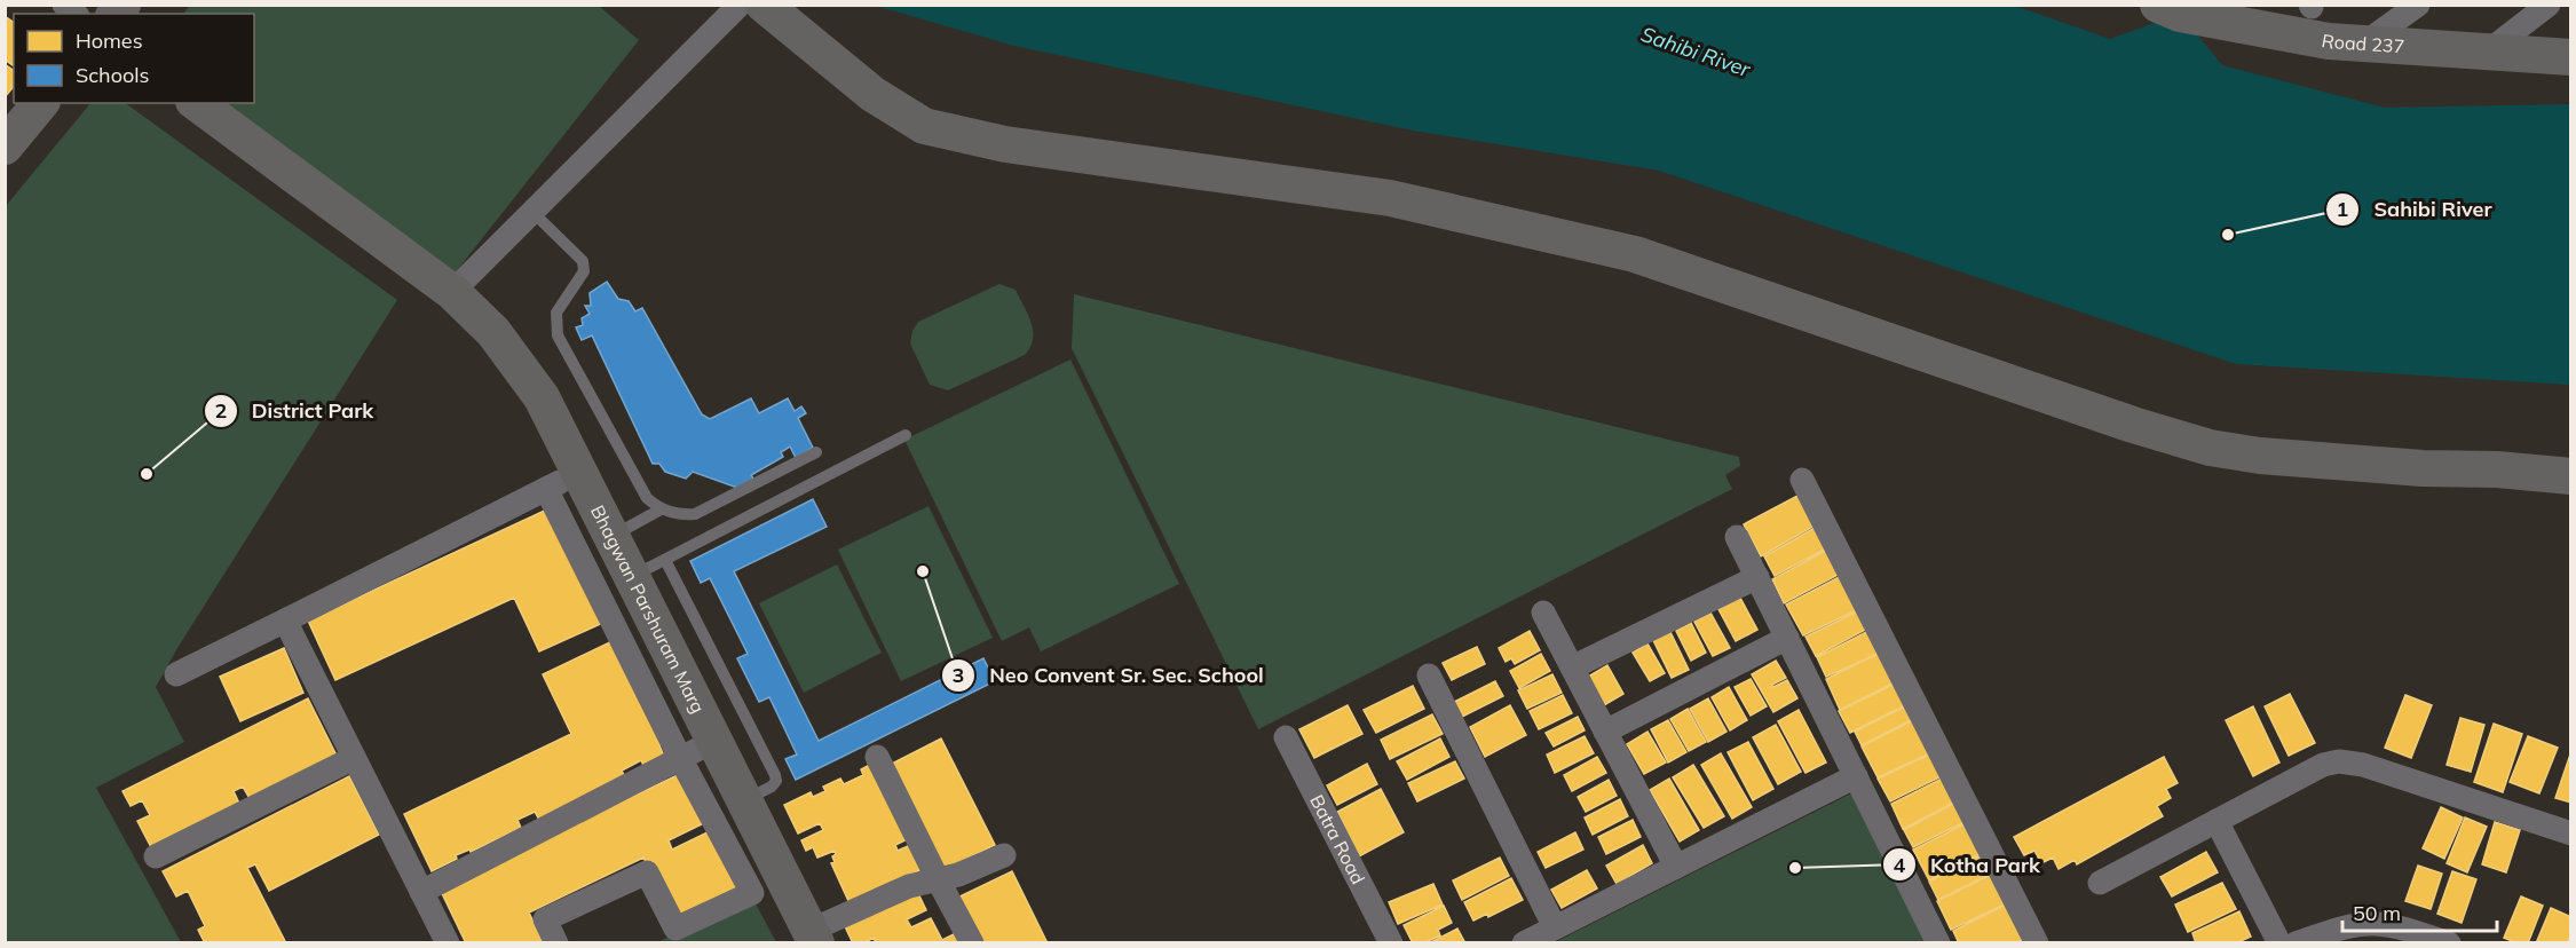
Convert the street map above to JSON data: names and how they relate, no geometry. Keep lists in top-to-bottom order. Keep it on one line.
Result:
{"streets":{"street":["Road 237","Bhagwan Parshuram Marg","Batra Road"]},"water":["Sahibi River"],"places":["Sahibi River","District Park","Neo Convent Sr. Sec. School","Kotha Park"],"legend":["Homes","Schools"],"scale_bar":"50 m"}
